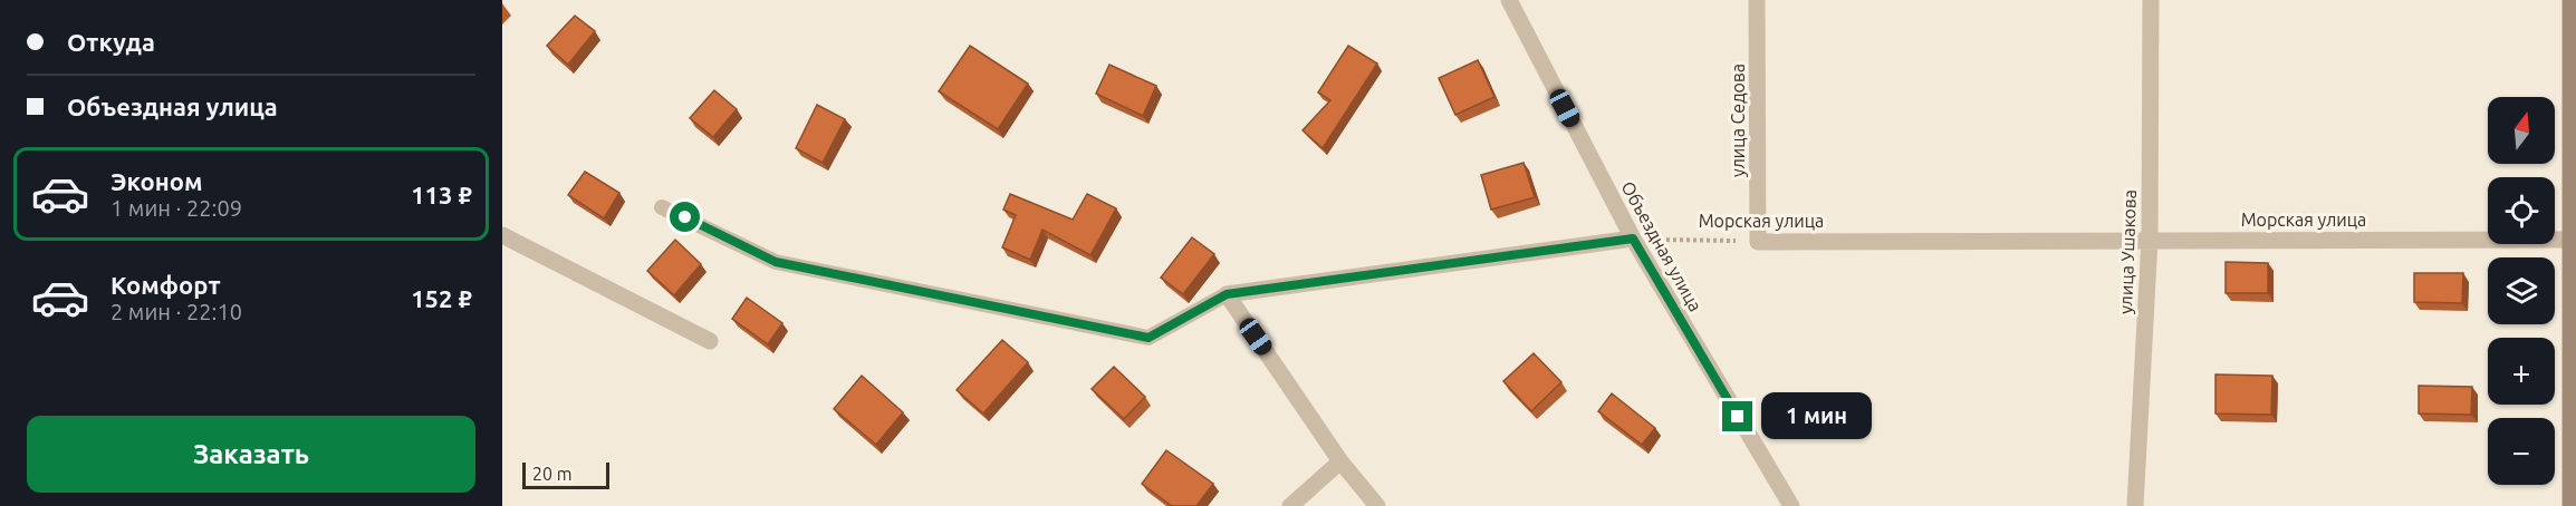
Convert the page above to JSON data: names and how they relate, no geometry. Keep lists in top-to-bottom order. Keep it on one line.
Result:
{"streets":{"street":["улица Седова","Морская улица","Объездная улица","улица Ушакова"]},"crossings":[["улица Седова","Морская улица"],["Морская улица","Объездная улица"],["Морская улица","улица Ушакова"]],"scale_bar":"20 m","north":"top","page":{"banner":["Откуда","Объездная улица"],"map_buttons":["+","−"],"list":[{"name":"Эконом","note":"1 мин · 22:09","value":"113 ₽"},{"name":"Комфорт","note":"2 мин · 22:10","value":"152 ₽"}],"bubble":"1 мин","buttons":"Заказать","scale":"20 m"}}
